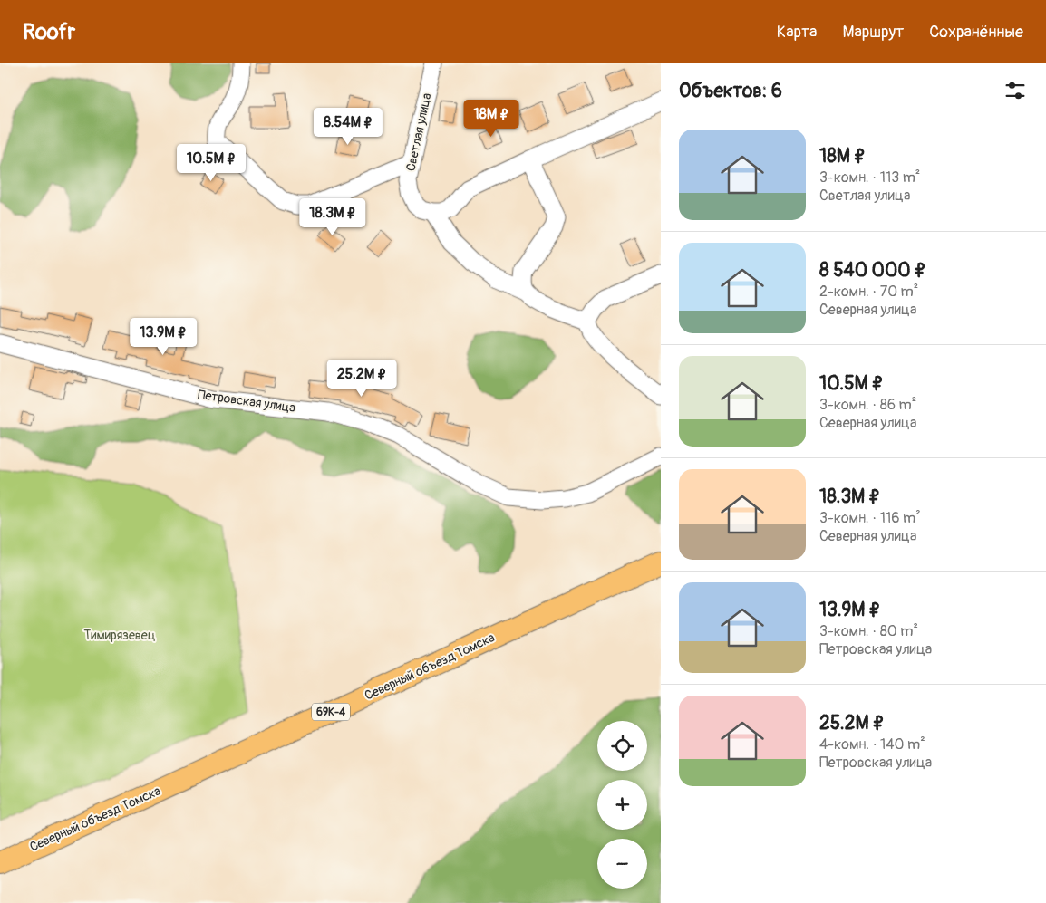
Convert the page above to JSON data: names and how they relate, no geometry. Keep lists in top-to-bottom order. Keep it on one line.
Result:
{"streets":{"main road":["Северный объезд Томска","69К-4"],"street":["Светлая улица","Петровская улица"]},"parks":["Тимирязевец"],"page":{"header":"Roofr","nav":["Карта","Маршрут","Сохранённые"],"heading":"Объектов: 6","price":["18M ₽","8.54M ₽","10.5M ₽","18.3M ₽","13.9M ₽","25.2M ₽"],"list":[{"name":"18M ₽","note":"3-комн. · 113 m² · Светлая улица"},{"name":"8 540 000 ₽","note":"2-комн. · 70 m² · Северная улица"},{"name":"10.5M ₽","note":"3-комн. · 86 m² · Северная улица"},{"name":"18.3M ₽","note":"3-комн. · 116 m² · Северная улица"},{"name":"13.9M ₽","note":"3-комн. · 80 m² · Петровская улица"},{"name":"25.2M ₽","note":"4-комн. · 140 m² · Петровская улица"}],"map_buttons":["+","−"]}}
